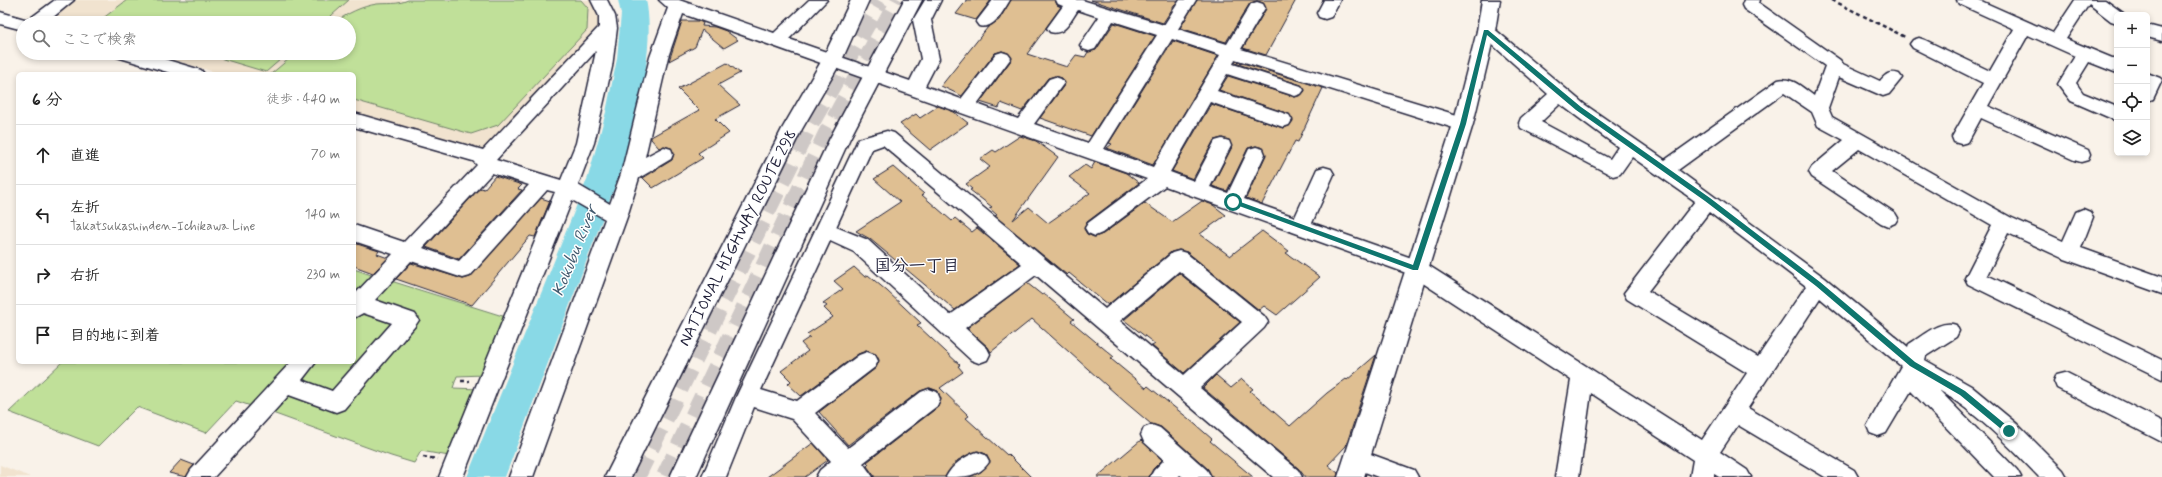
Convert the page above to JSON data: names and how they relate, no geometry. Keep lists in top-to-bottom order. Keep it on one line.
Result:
{"streets":{"main road":["NATIONAL HIGHWAY ROUTE 298"]},"districts":["国分一丁目"],"water":["Kokubu River"],"page":{"map_buttons":["+","−"],"search":"ここで検索","heading":["6 分","徒歩 · 440 m"],"list":[["直進","70 m"],["左折","Takatsukashinden-Ichikawa Line","140 m"],["右折","230 m"],"目的地に到着"]}}
